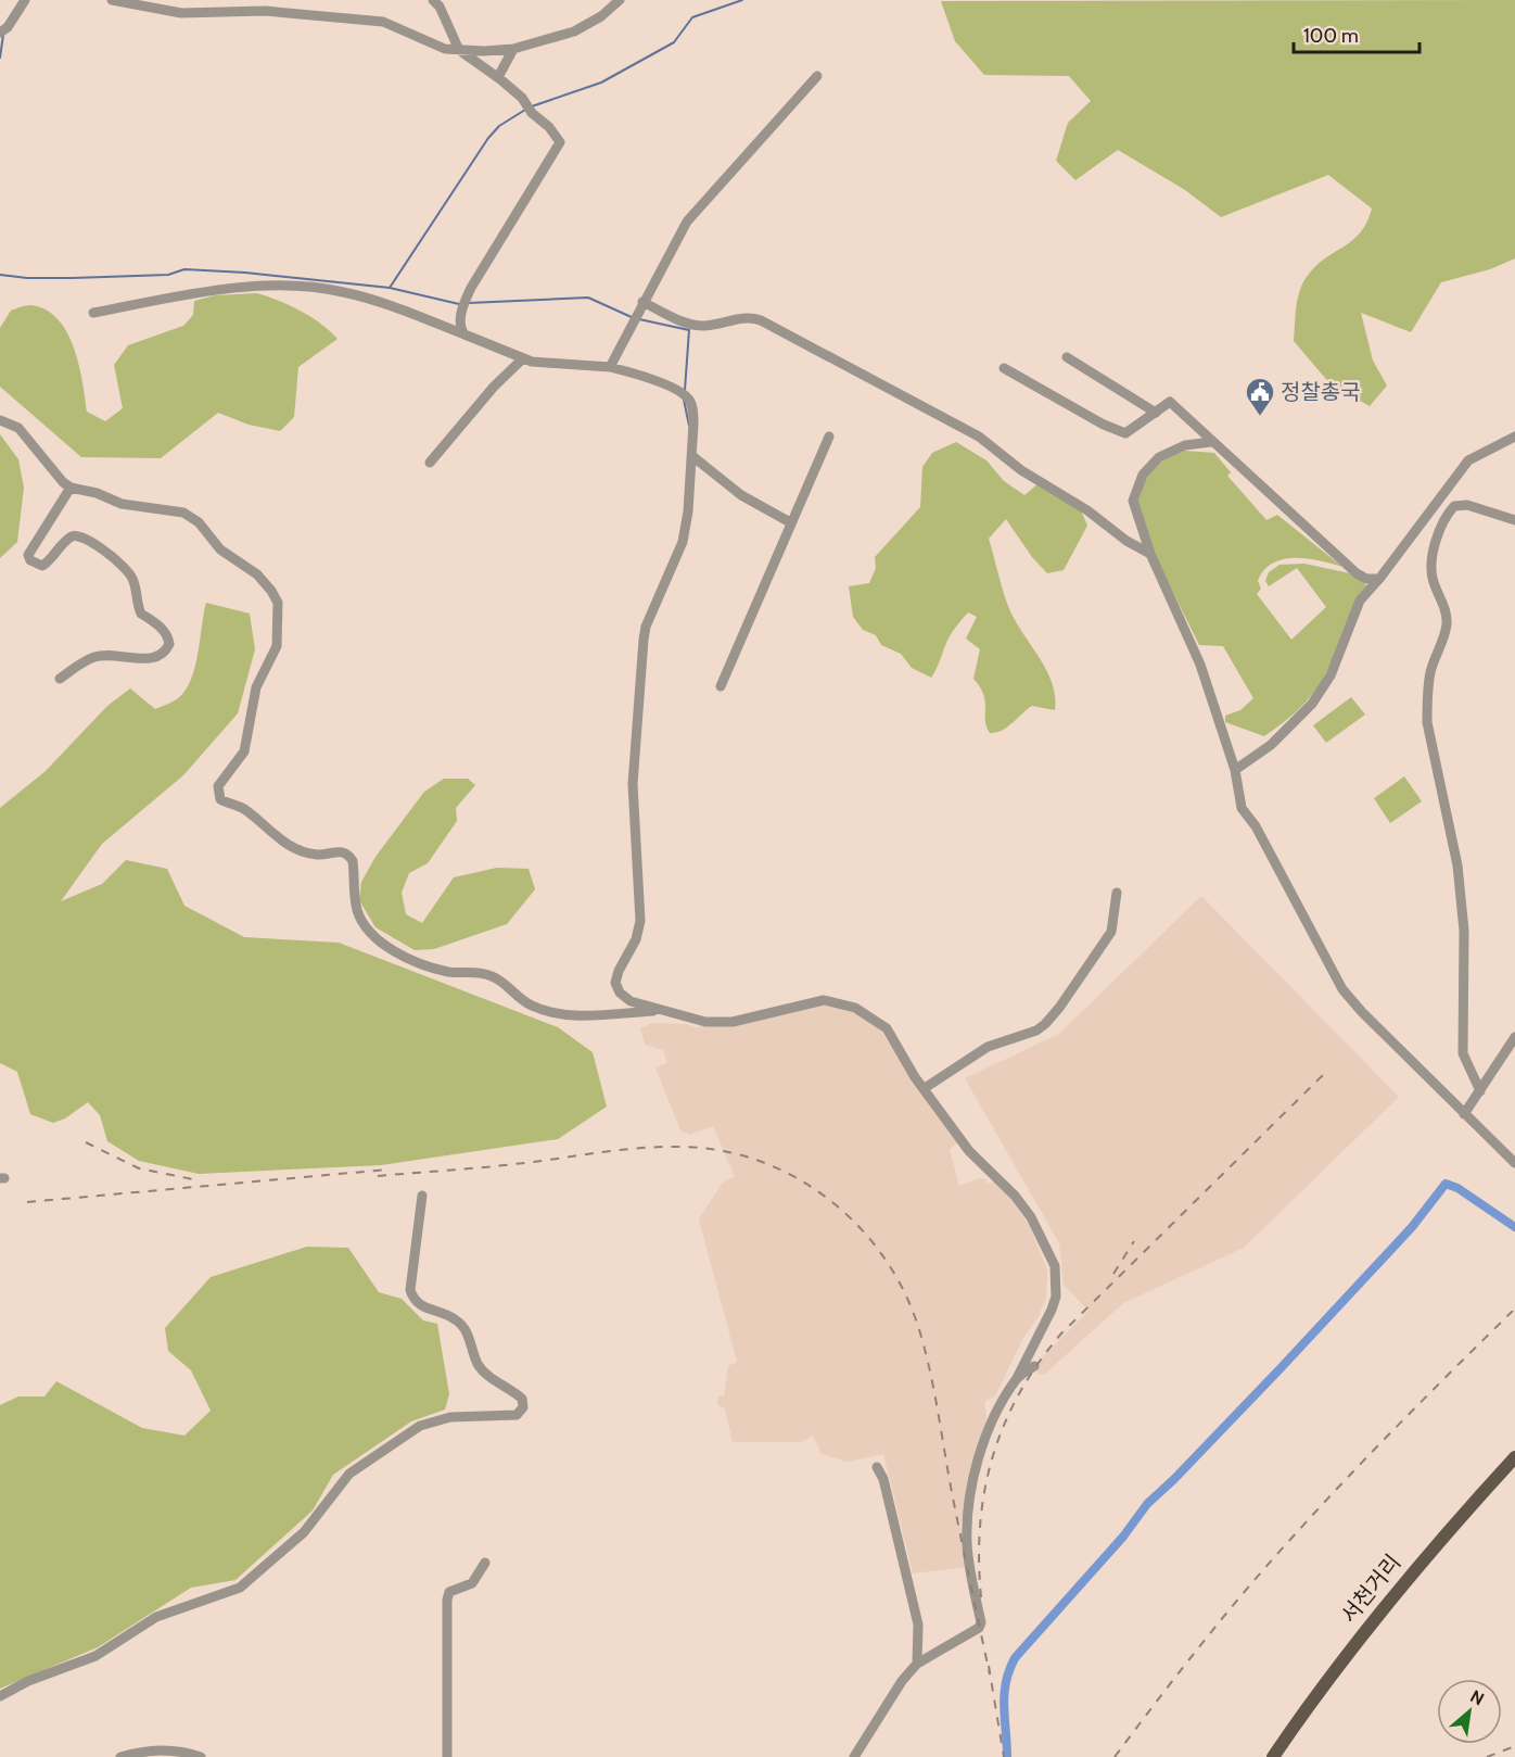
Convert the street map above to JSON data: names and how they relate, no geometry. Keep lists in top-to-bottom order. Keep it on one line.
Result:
{"streets":{"main road":["서천거리"]},"places":{"public building":["정찰총국"]},"scale_bar":"100 m","north":"top right"}
